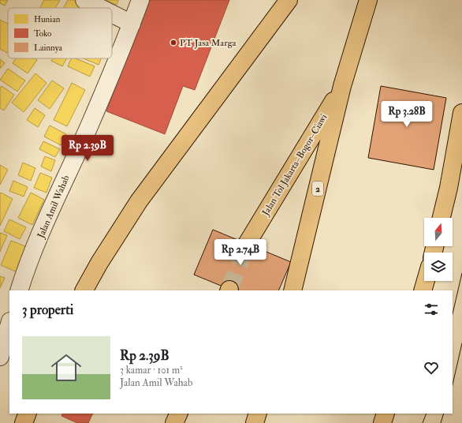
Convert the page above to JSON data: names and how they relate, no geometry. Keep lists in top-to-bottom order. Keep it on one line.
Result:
{"streets":{"highway":["Jalan Tol Jakarta–Bogor–Ciawi","2"],"street":["Jalan Amil Wahab"]},"places":["PT Jasa Marga"],"legend":["Hunian","Toko","Lainnya"],"north":"top","page":{"price":["Rp 3.28B","Rp 2.39B","Rp 2.74B"],"heading":"3 properti","list":[{"name":"Rp 2.39B","note":"3 kamar · 101 m² · Jalan Amil Wahab"}]}}
